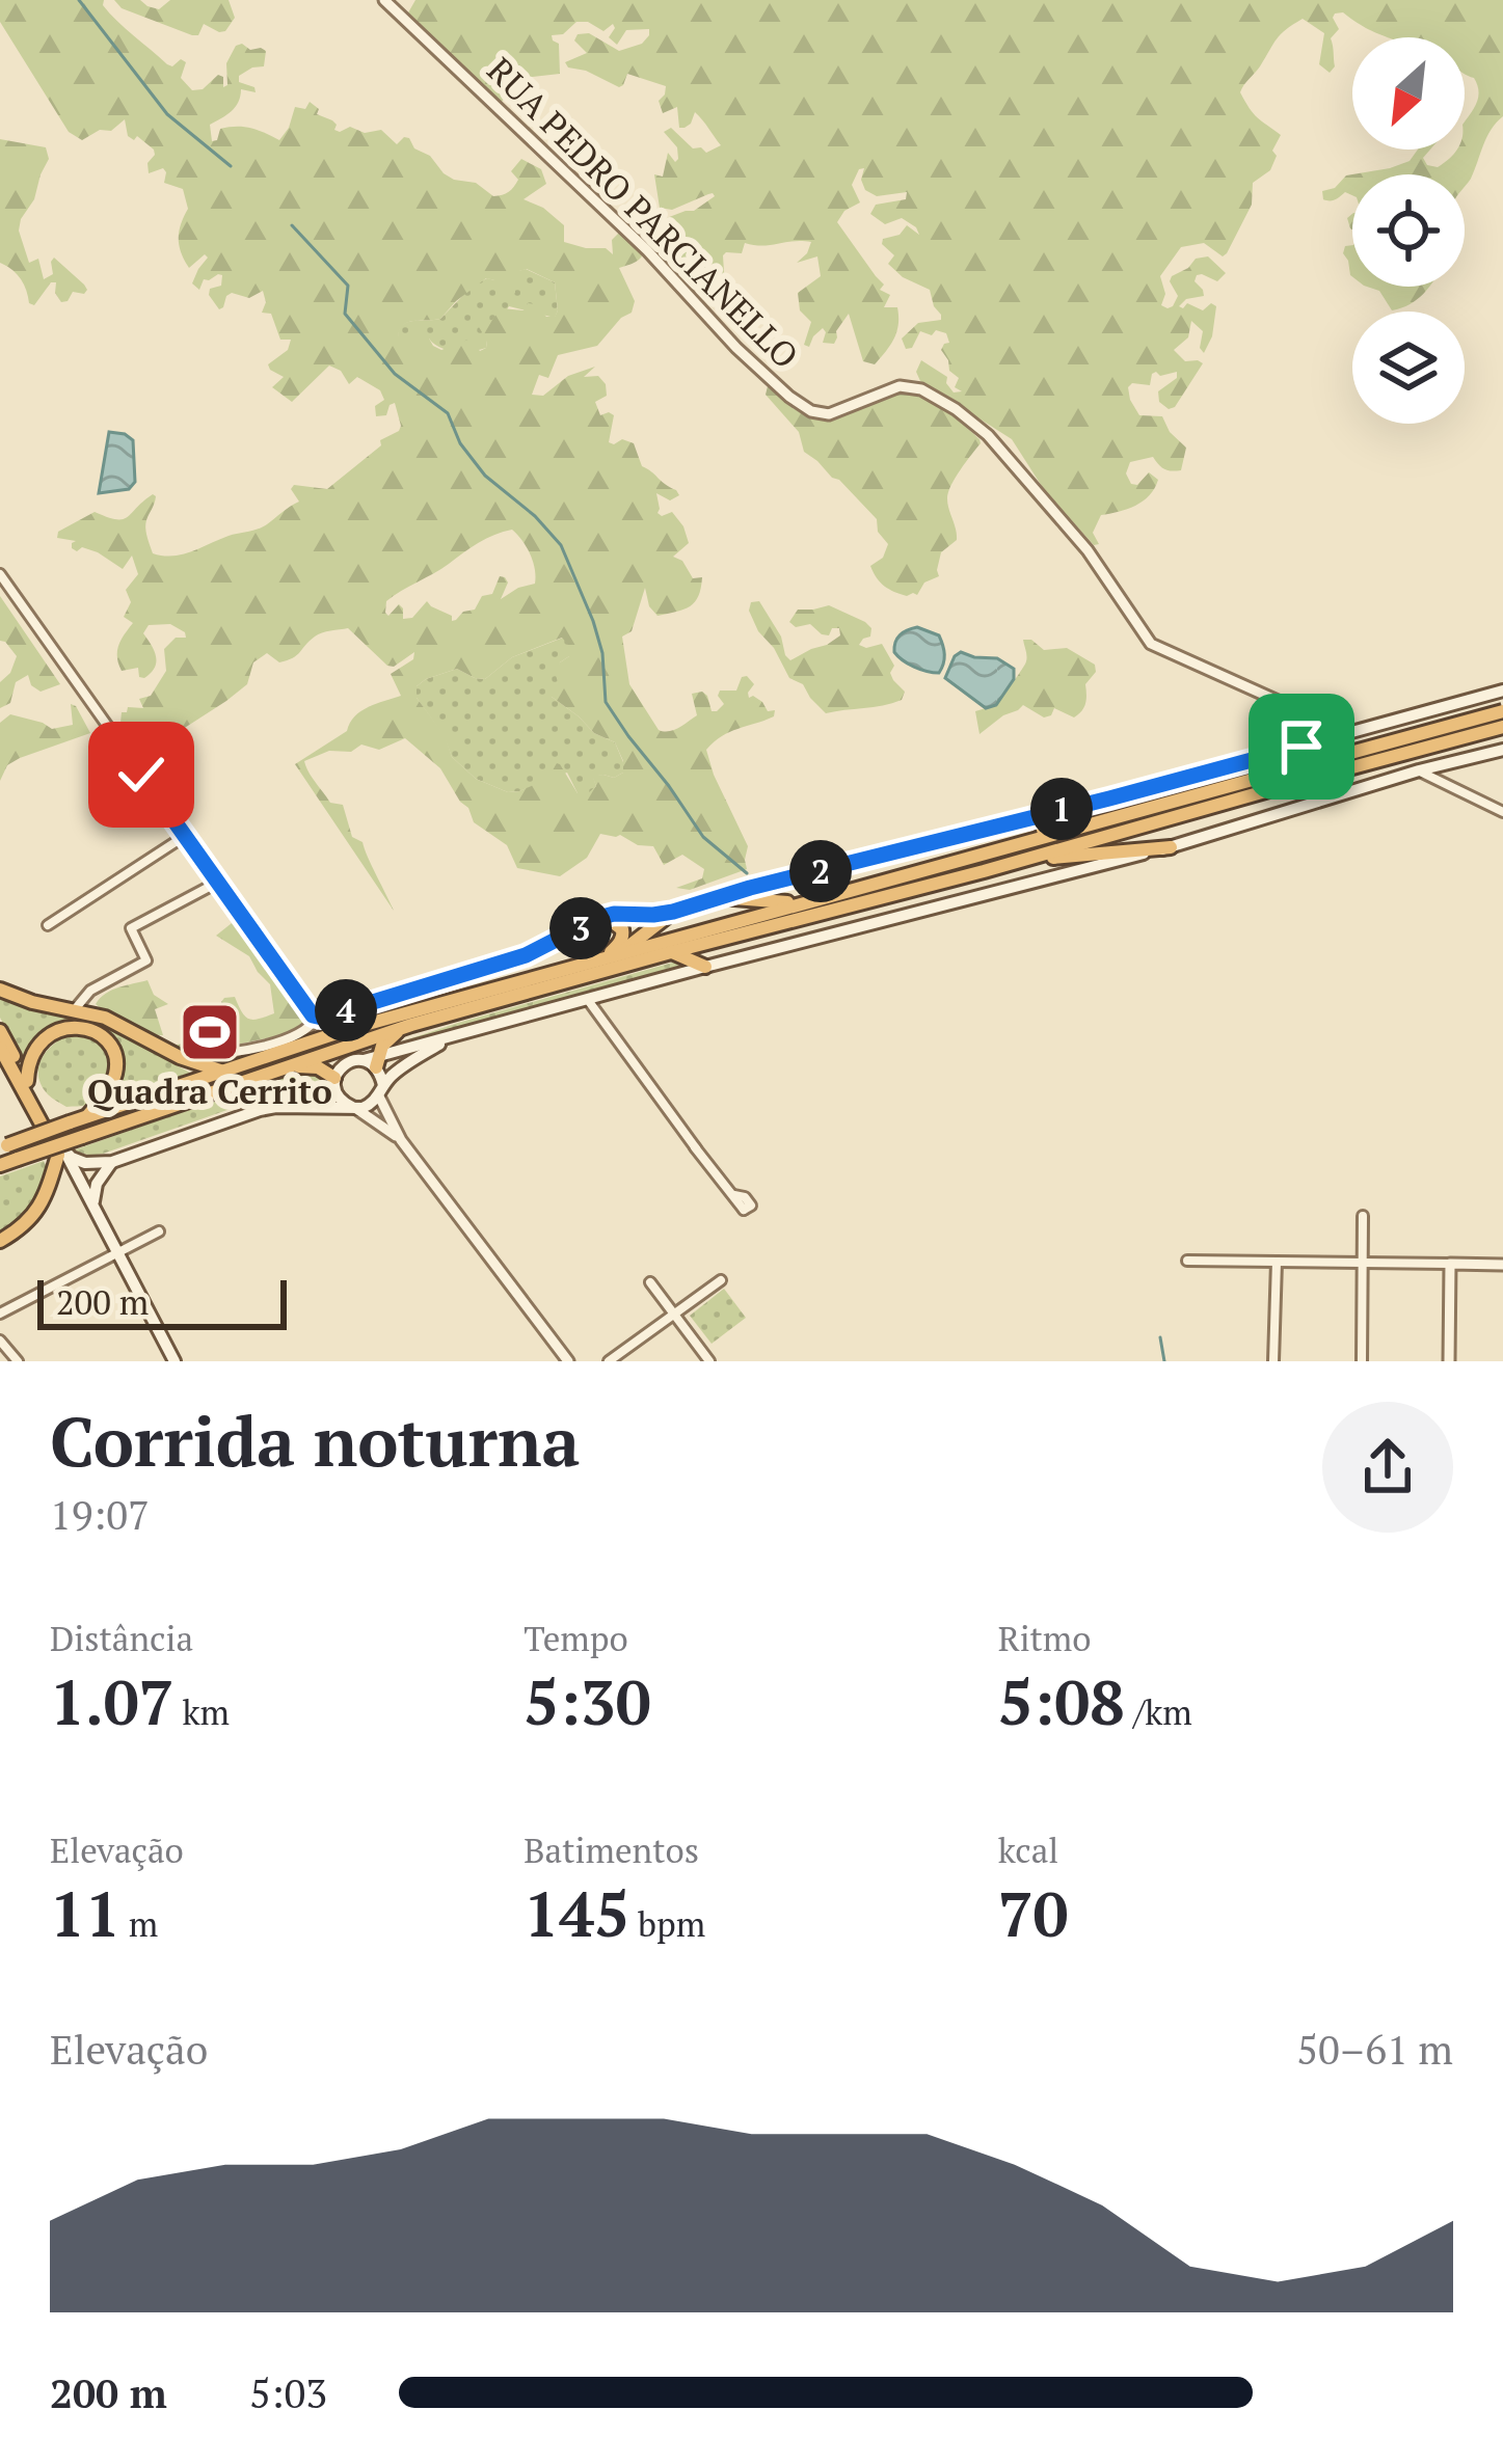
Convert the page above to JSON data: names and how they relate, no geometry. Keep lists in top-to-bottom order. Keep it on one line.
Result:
{"streets":{"street":["RUA PEDRO PARCIANELLO"]},"places":{"sports":["Quadra Cerrito"]},"scale_bar":"200 m","north":"bottom left","page":{"pins":["1","2","3","4"],"scale":"200 m","heading":["Corrida noturna","19:07"],"stats":[["Distância","1.07 km"],["Tempo","5:30"],["Ritmo","5:08 /km"],["Elevação","11 m"],["Batimentos","145 bpm"],["kcal","70"]],"chart":["Elevação","50–61 m"],"list":[{"name":"200 m","note":"5:03"}]}}
